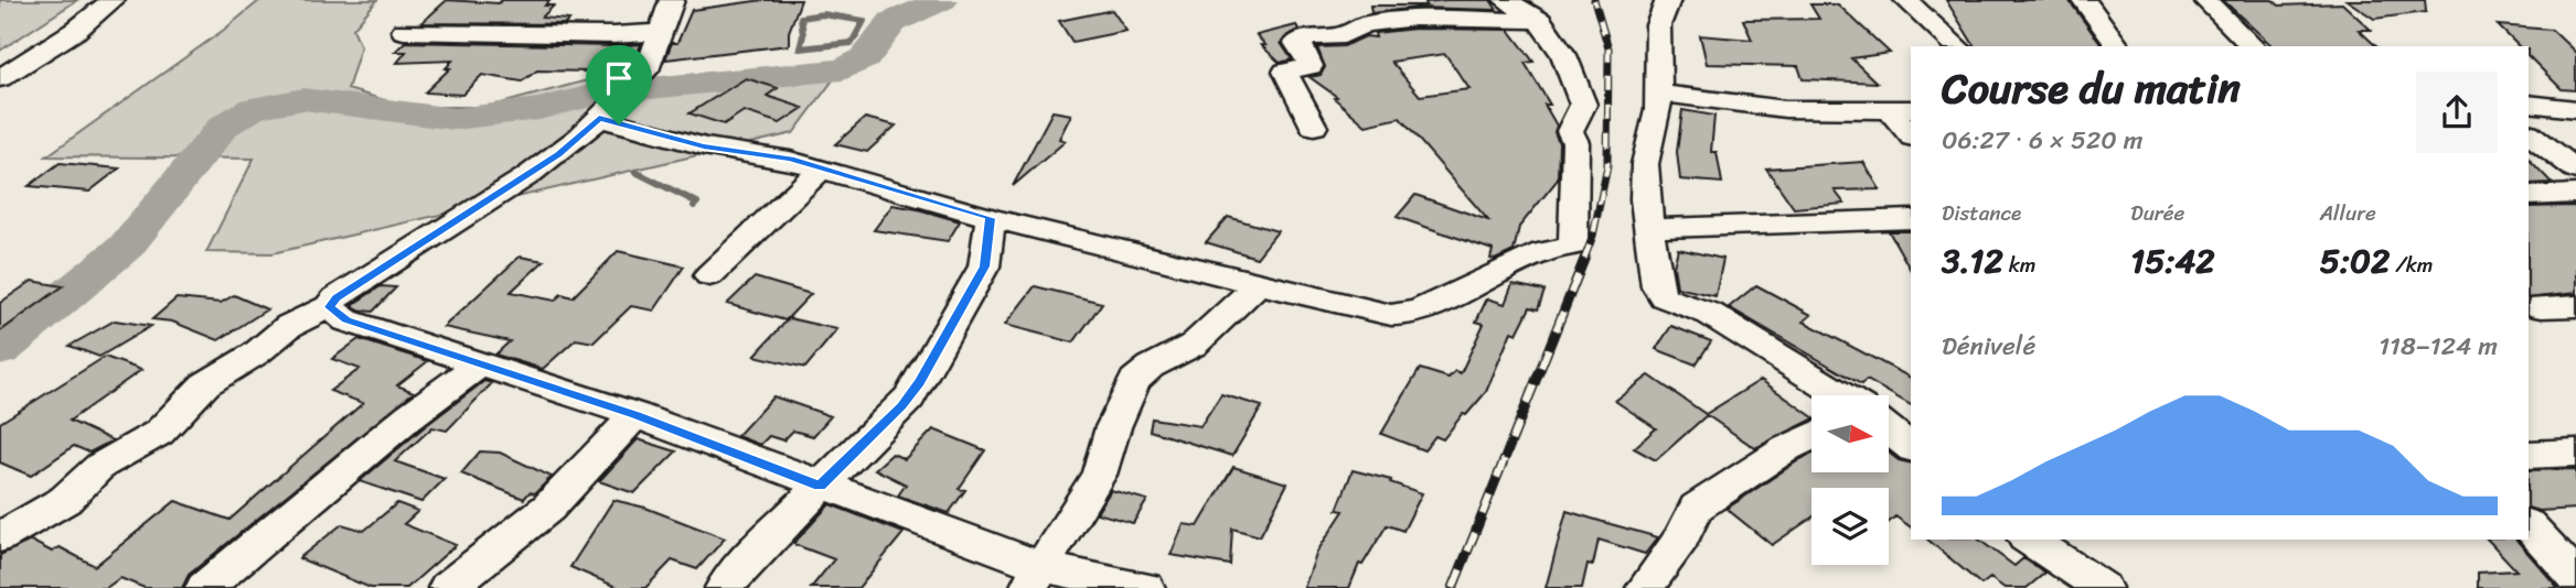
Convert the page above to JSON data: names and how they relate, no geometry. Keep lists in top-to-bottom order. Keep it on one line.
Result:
{"north":"right","page":{"heading":["Course du matin","06:27 · 6 × 520 m"],"stats":[["Distance","3.12 km"],["Durée","15:42"],["Allure","5:02 /km"]],"chart":["Dénivelé","118–124 m"]}}
